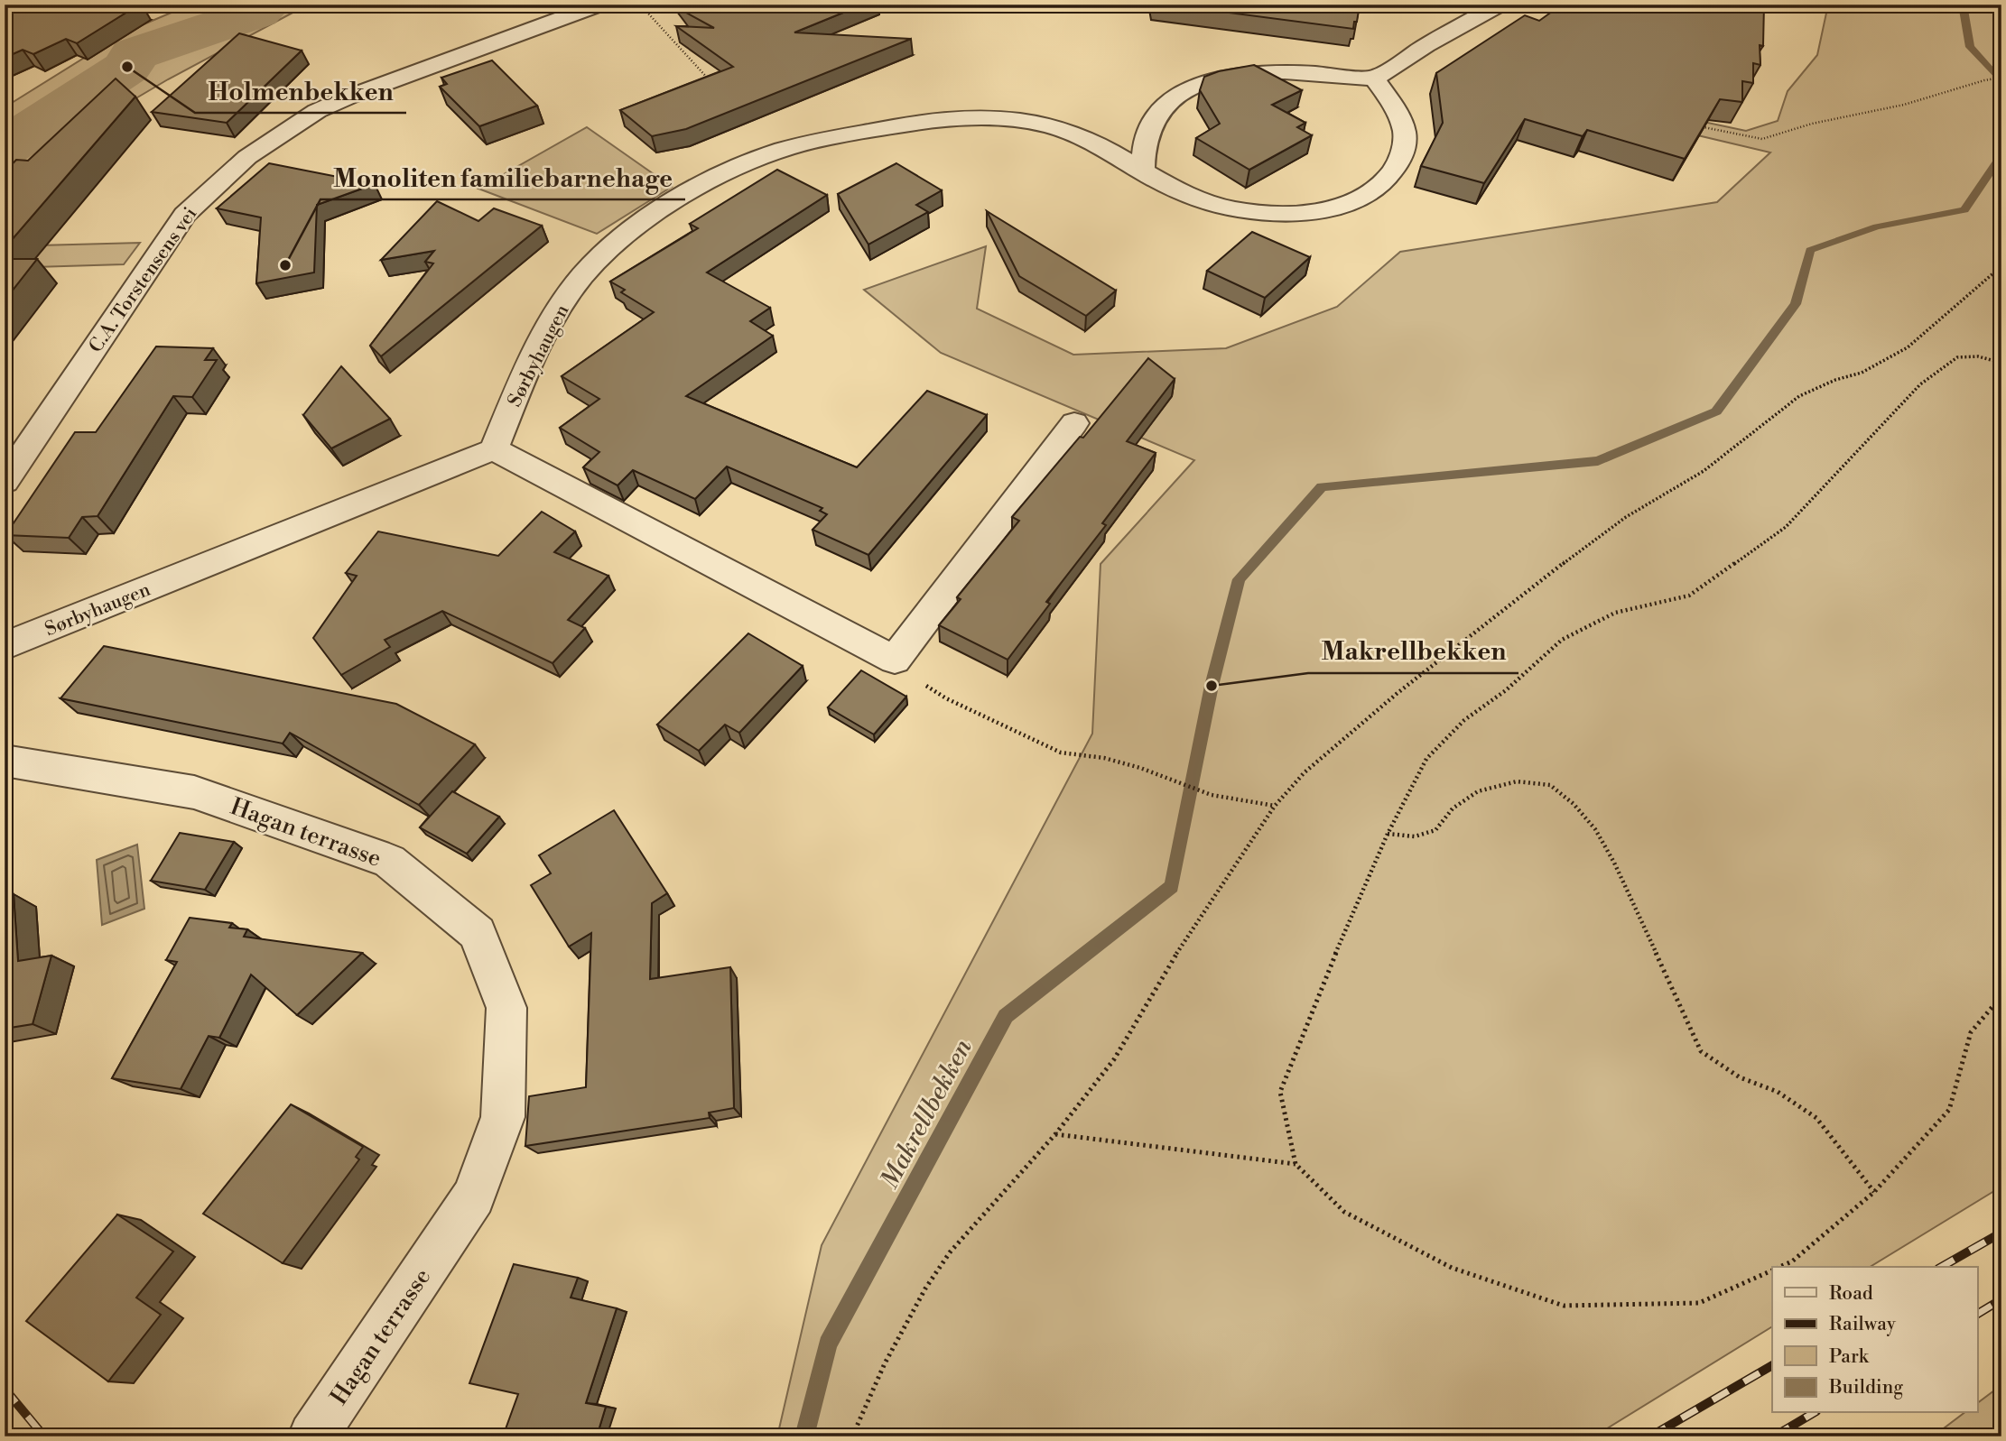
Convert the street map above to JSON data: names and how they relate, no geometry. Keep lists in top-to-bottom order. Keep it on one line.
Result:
{"streets":{"street":["C.A. Torstensens vei","Sørbyhaugen","Hagan terrasse"]},"water":["Makrellbekken"],"places":["Holmenbekken","Monoliten familiebarnehage","Makrellbekken"],"legend":["Road","Railway","Park","Building"]}
